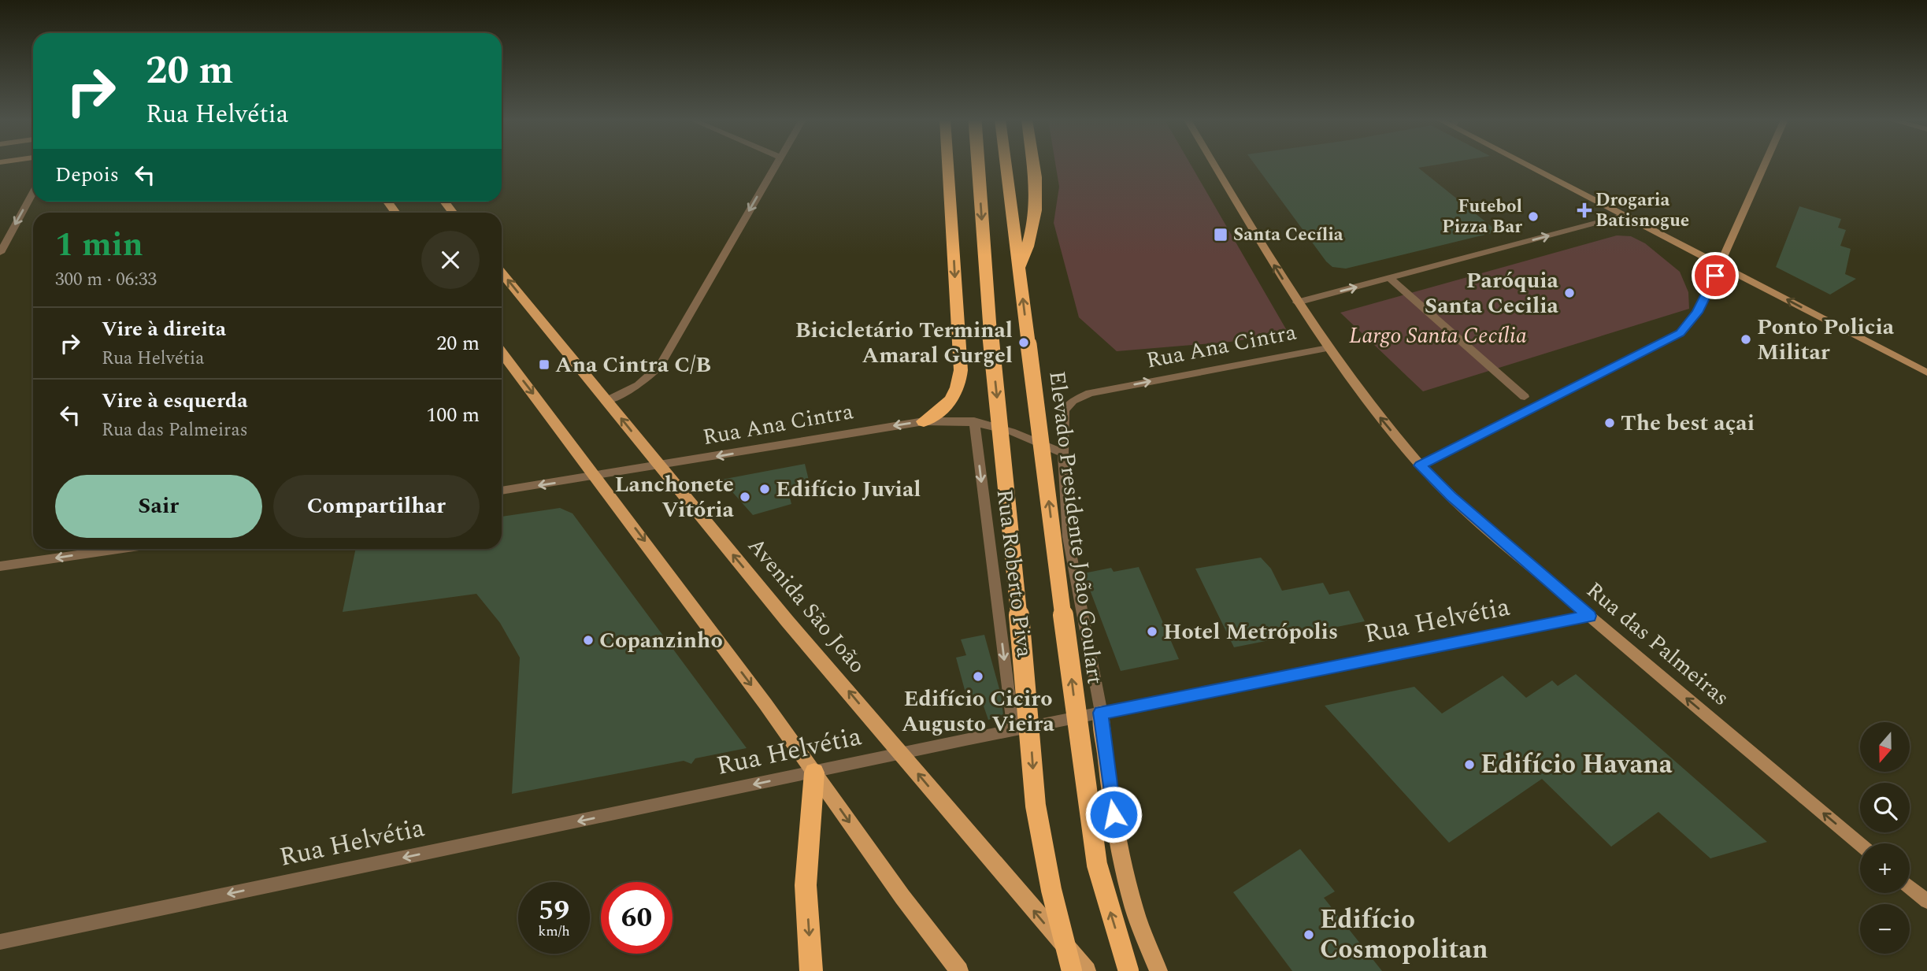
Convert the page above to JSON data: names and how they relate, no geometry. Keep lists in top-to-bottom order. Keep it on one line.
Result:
{"streets":{"highway":["Elevado Presidente João Goulart"],"main road":["Avenida São João"],"street":["Rua Ana Cintra","Rua Roberto Piva","Rua Helvétia","Rua das Palmeiras"]},"crossings":[["Rua Ana Cintra","Rua Roberto Piva"],["Rua Ana Cintra","Avenida São João"],["Rua Ana Cintra","Rua das Palmeiras"],["Rua Roberto Piva","Rua Helvétia"],["Avenida São João","Rua Helvétia"],["Rua Helvétia","Rua das Palmeiras"]],"one_way":["Rua Helvétia","Rua das Palmeiras"],"parks":["Largo Santa Cecília"],"places":{"health":["Drogaria Batisnogue"],"other":["Futebol Pizza Bar","Paróquia Santa Cecilia","Ponto Policia Militar","Bicicletário Terminal Amaral Gurgel","The best açai","Edifício Juvial","Lanchonete Vitória","Hotel Metrópolis","Copanzinho","Edifício Ciciro Augusto Vieira","Edifício Havana","Edifício Cosmopolitan"],"transit":["Santa Cecília","Ana Cintra C/B"]},"north":"bottom","page":{"turn":["20 m","Rua Helvétia"],"then":"Depois","heading":["1 min","300 m · 06:33"],"list":[{"name":"Vire à direita","note":"Rua Helvétia","value":"20 m"},{"name":"Vire à esquerda","note":"Rua das Palmeiras","value":"100 m"}],"buttons":["Sair","Compartilhar"],"map_buttons":["+","−"],"speed":"59 km/h","limit":"60"}}
